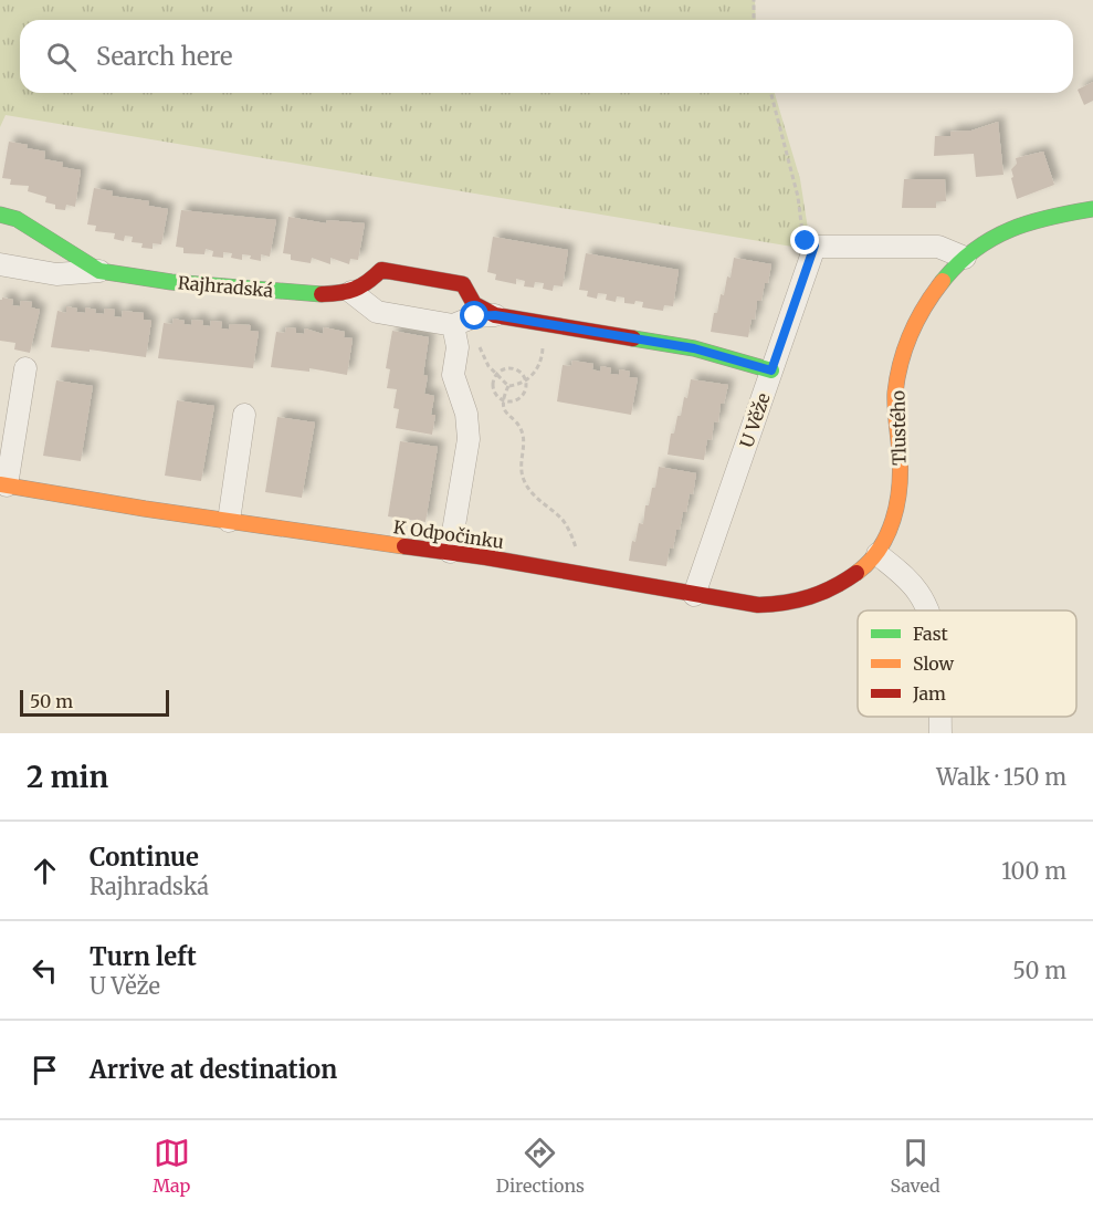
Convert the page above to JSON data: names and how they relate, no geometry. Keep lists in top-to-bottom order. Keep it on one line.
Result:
{"streets":{"street":["Rajhradská","U Věže","Tlustého","K Odpočinku"]},"crossings":[["U Věže","K Odpočinku"],["Tlustého","K Odpočinku"]],"legend":["Fast","Slow","Jam"],"scale_bar":"50 m","page":{"search":"Search here","scale":"50 m","heading":["2 min","Walk · 150 m"],"list":[["Continue","Rajhradská","100 m"],["Turn left","U Věže","50 m"],"Arrive at destination"],"nav":["Map","Directions","Saved"]}}
